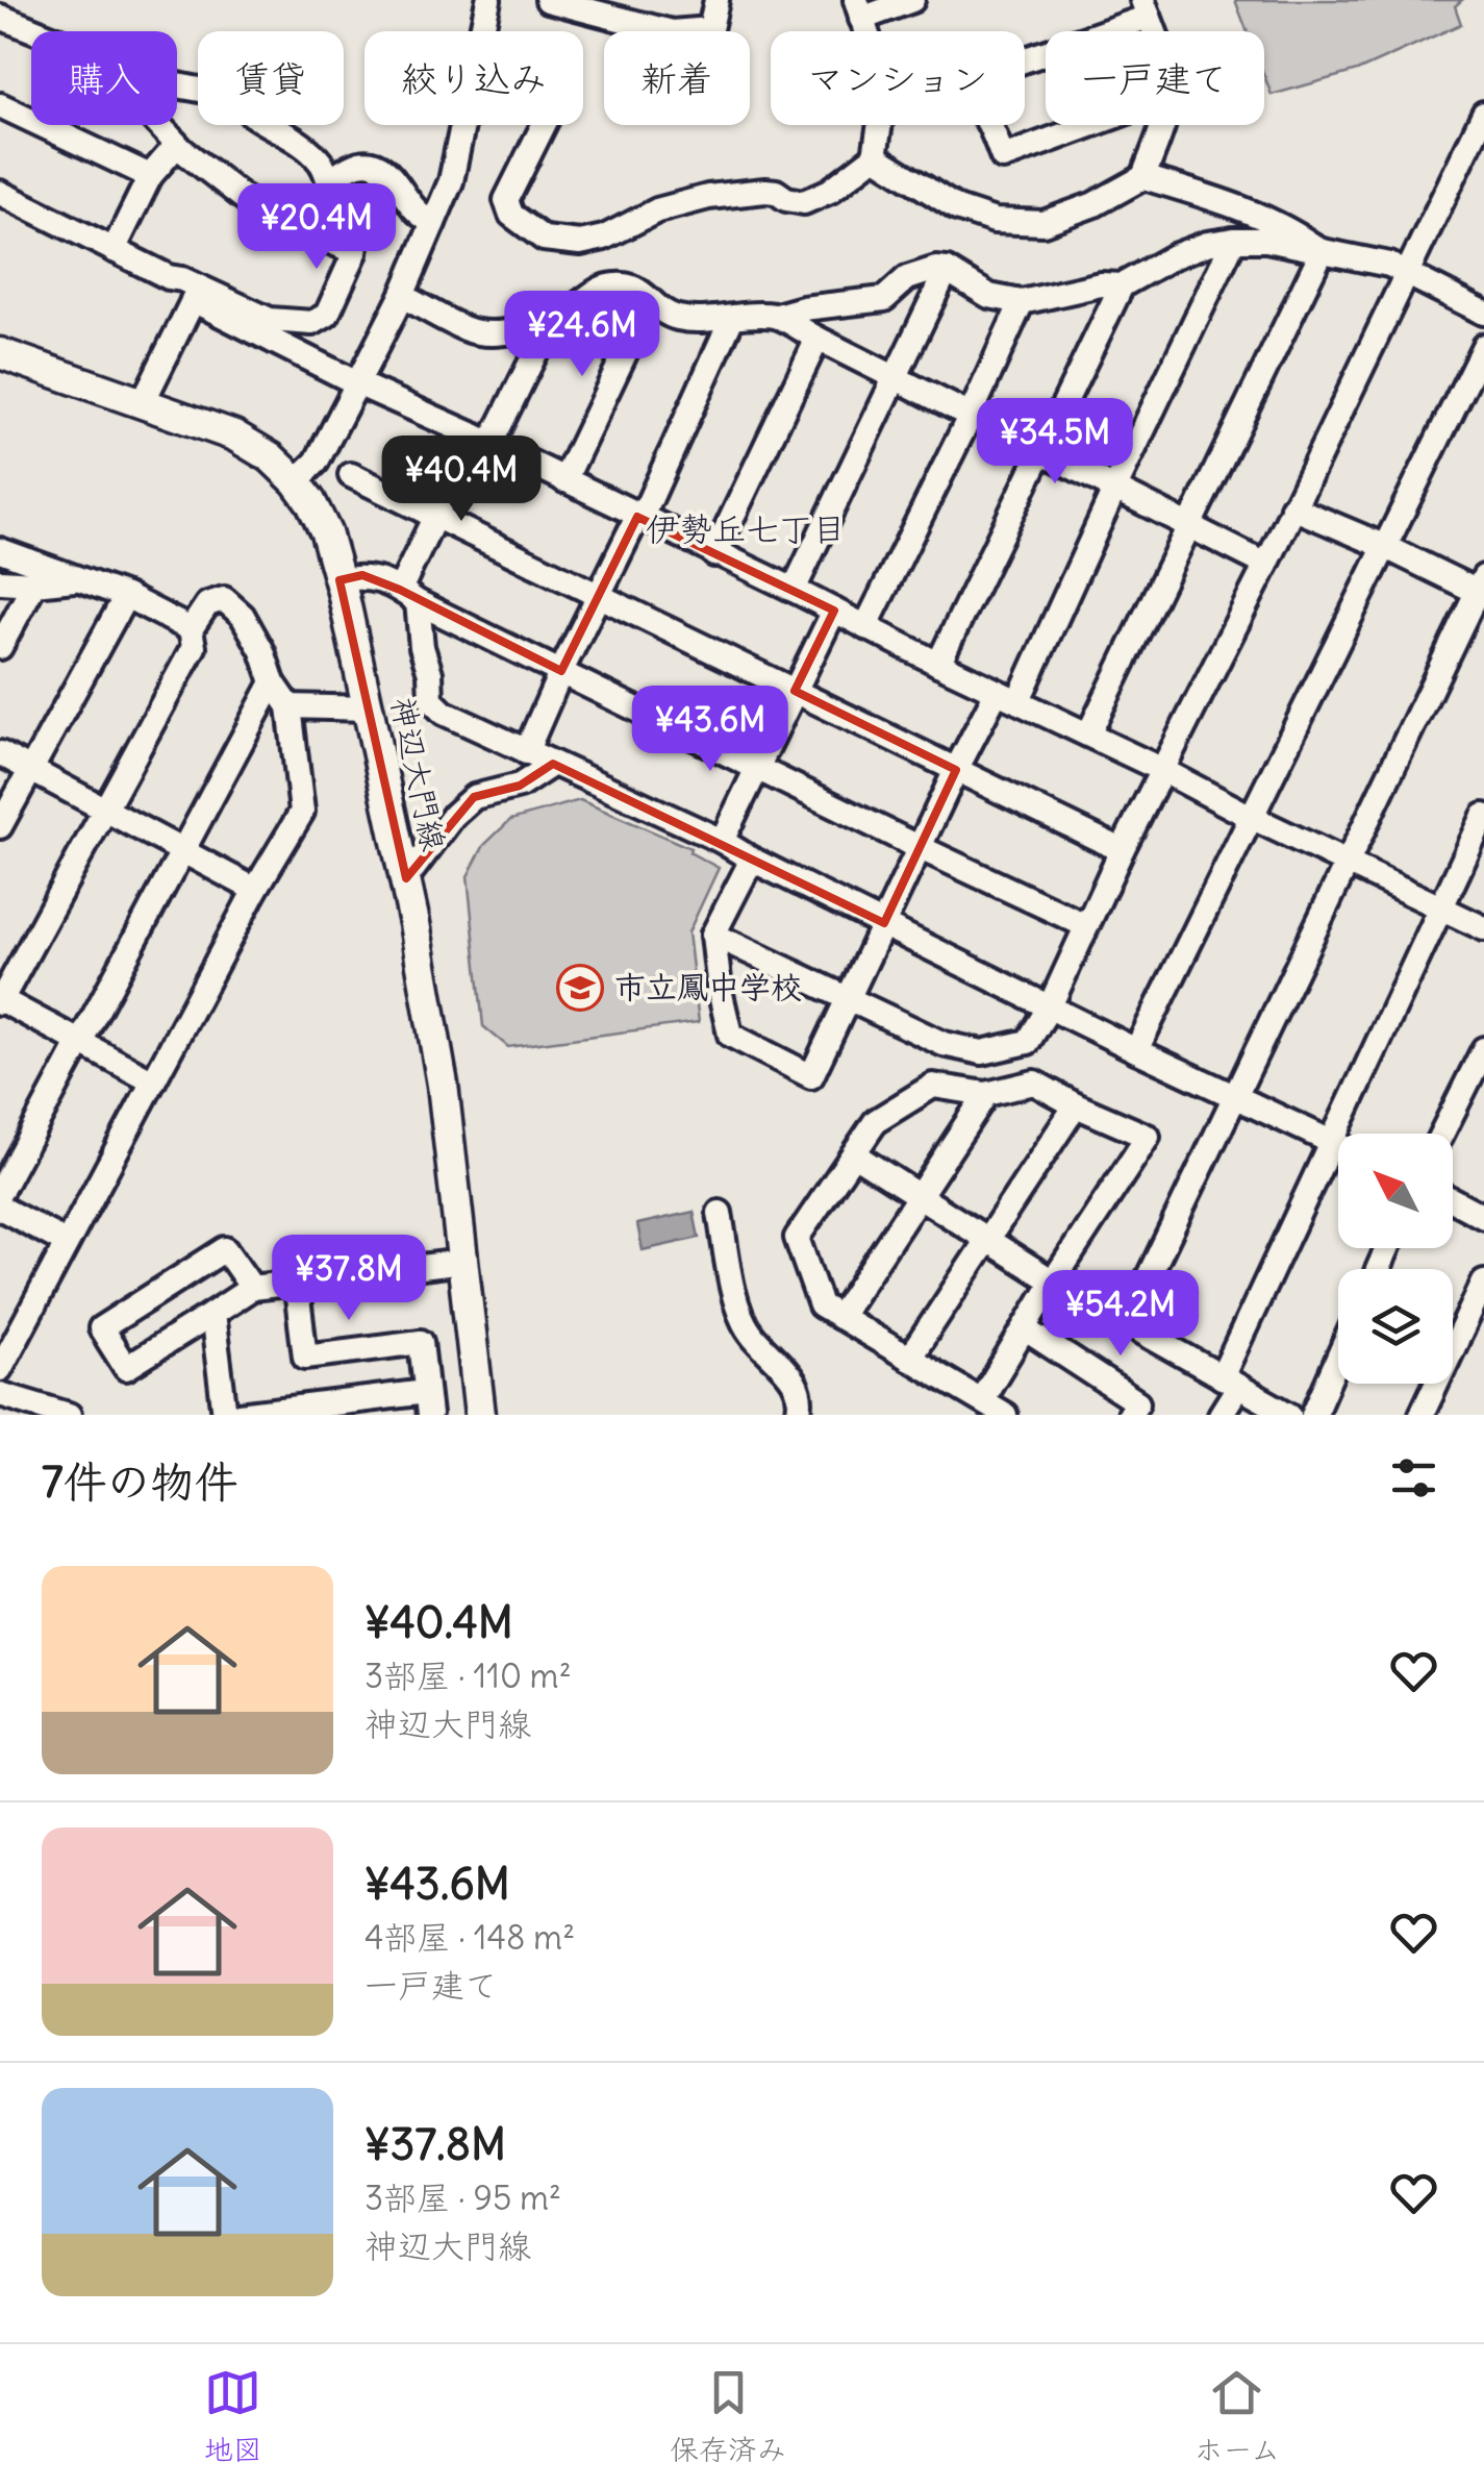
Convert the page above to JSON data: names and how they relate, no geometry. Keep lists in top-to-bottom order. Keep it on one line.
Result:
{"streets":{"main road":["神辺大門線"]},"districts":["伊勢丘七丁目"],"places":{"school or university":["市立鳳中学校"]},"north":"top left","page":{"chip":["購入","賃貸","絞り込み","新着","マンション","一戸建て"],"price":["¥20.4M","¥24.6M","¥34.5M","¥40.4M","¥43.6M","¥37.8M","¥54.2M"],"heading":"7件の物件","list":[{"name":"¥40.4M","note":"3部屋 · 110 m² · 神辺大門線"},{"name":"¥43.6M","note":"4部屋 · 148 m² · 一戸建て"},{"name":"¥37.8M","note":"3部屋 · 95 m² · 神辺大門線"}],"tabs":["地図","保存済み","ホーム"]}}
